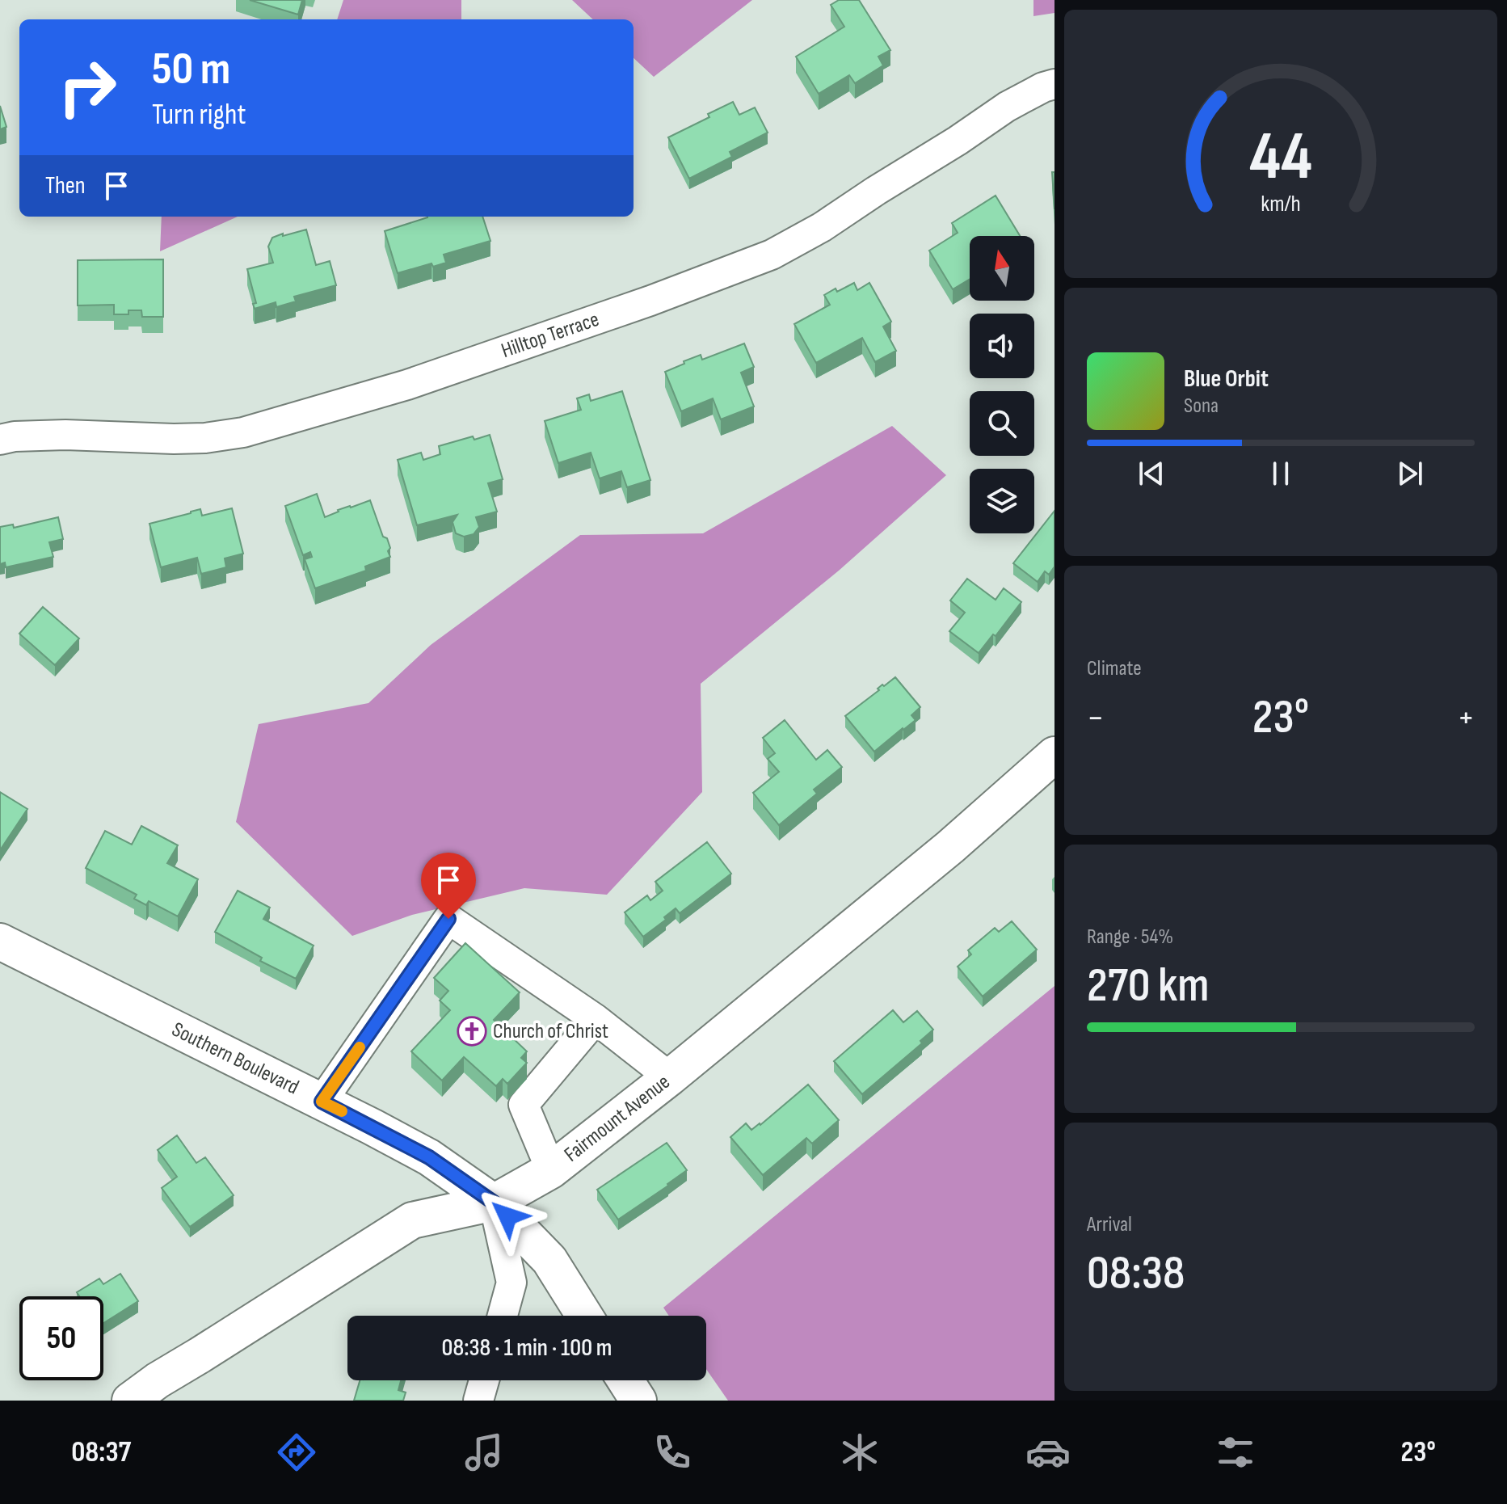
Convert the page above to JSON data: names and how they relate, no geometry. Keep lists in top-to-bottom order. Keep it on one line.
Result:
{"streets":{"main road":["Southern Boulevard","Fairmount Avenue"],"street":["Hilltop Terrace"]},"crossings":[["Southern Boulevard","Fairmount Avenue"]],"places":{"church":["Church of Christ"]},"north":"top","page":{"turn":["50 m","Turn right"],"then":"Then","song":["Blue Orbit","Sona"],"tile":["Climate",["Range · 54%","270 km"],["Arrival","08:38"]],"heat":["−","23°","+"],"limit":"50","trip":"08:38 · 1 min · 100 m","tabs":["08:37","23°"],"gauge":["44","km/h"]}}
